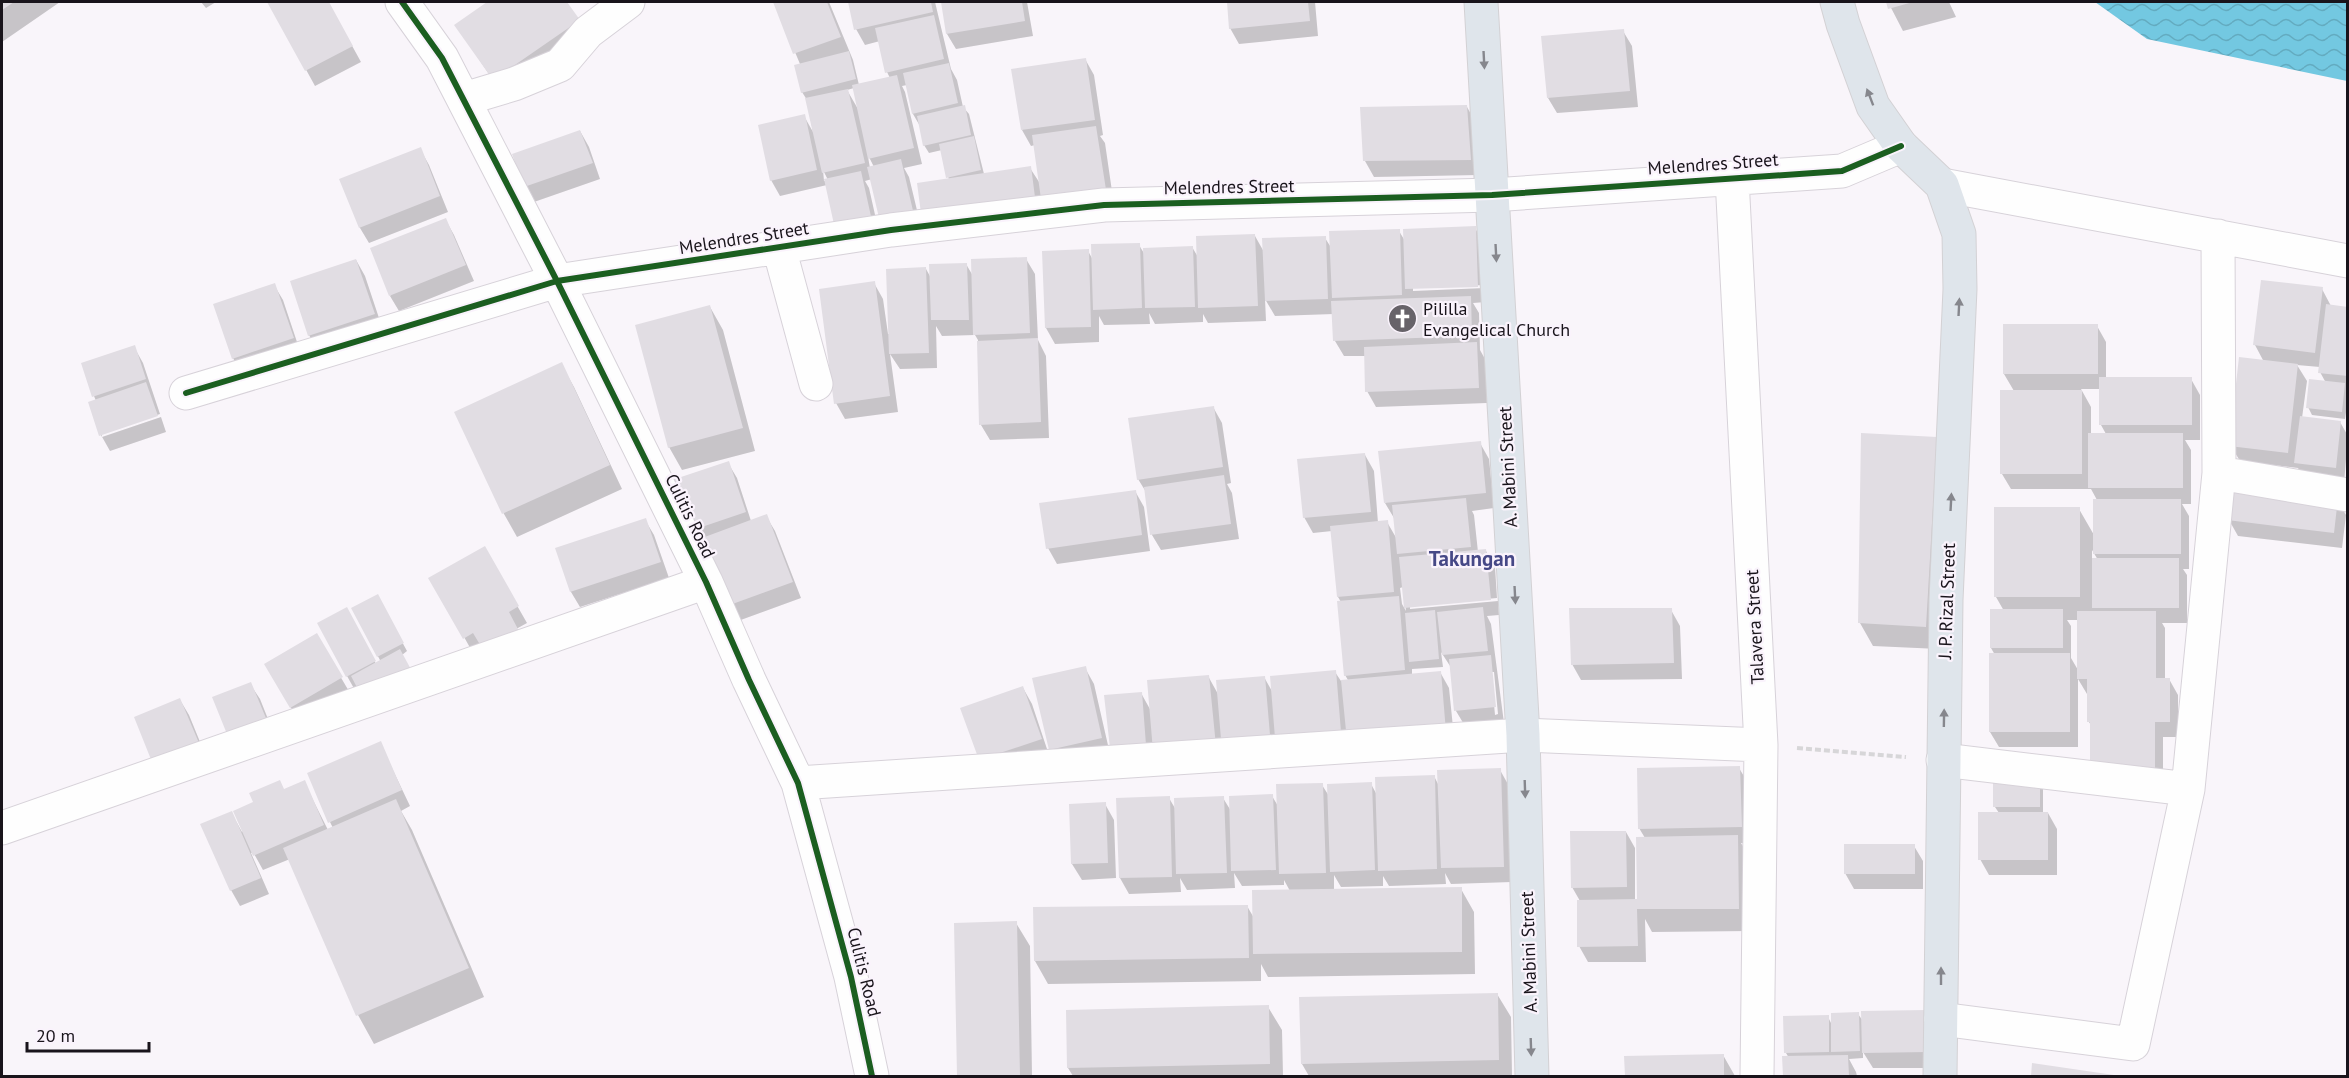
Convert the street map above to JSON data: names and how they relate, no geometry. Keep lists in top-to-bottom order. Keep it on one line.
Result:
{"streets":{"main road":["A. Mabini Street","J. P. Rizal Street"],"street":["Melendres Street","Culitis Road","Talavera Street"]},"crossings":[["Melendres Street","A. Mabini Street"],["Melendres Street","Culitis Road"],["Melendres Street","J. P. Rizal Street"],["Melendres Street","Talavera Street"]],"one_way":["A. Mabini Street","J. P. Rizal Street"],"districts":["Takungan"],"places":{"church":["Pililla Evangelical Church"]},"scale_bar":"20 m"}
